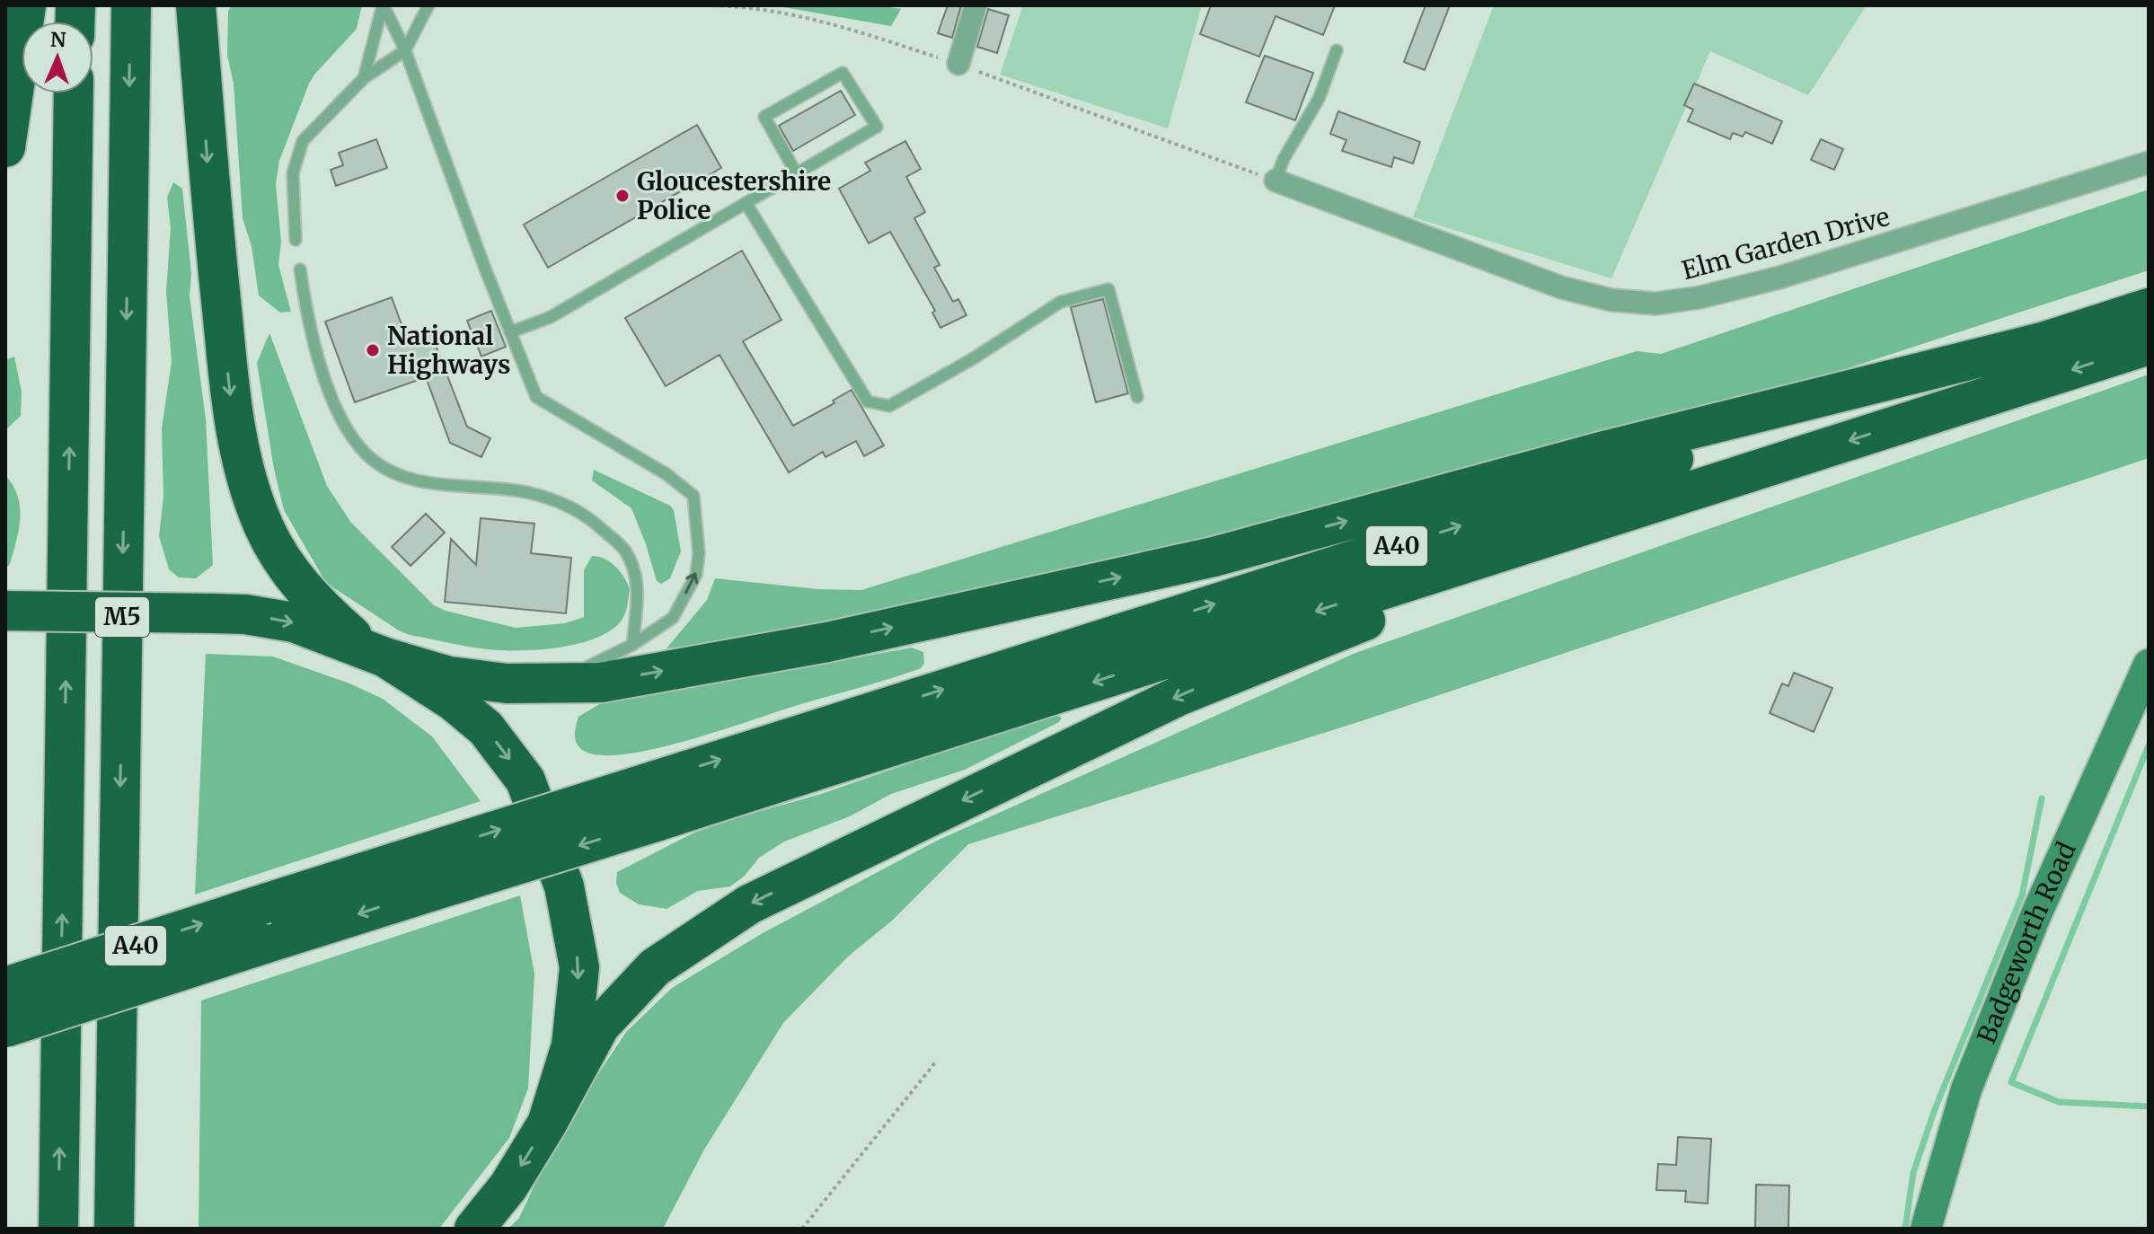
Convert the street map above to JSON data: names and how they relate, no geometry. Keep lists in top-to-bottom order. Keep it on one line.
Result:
{"streets":{"highway":["A40","M5"],"street":["Elm Garden Drive","Badgeworth Road"]},"places":["Gloucestershire Police","National Highways"],"north":"top"}
